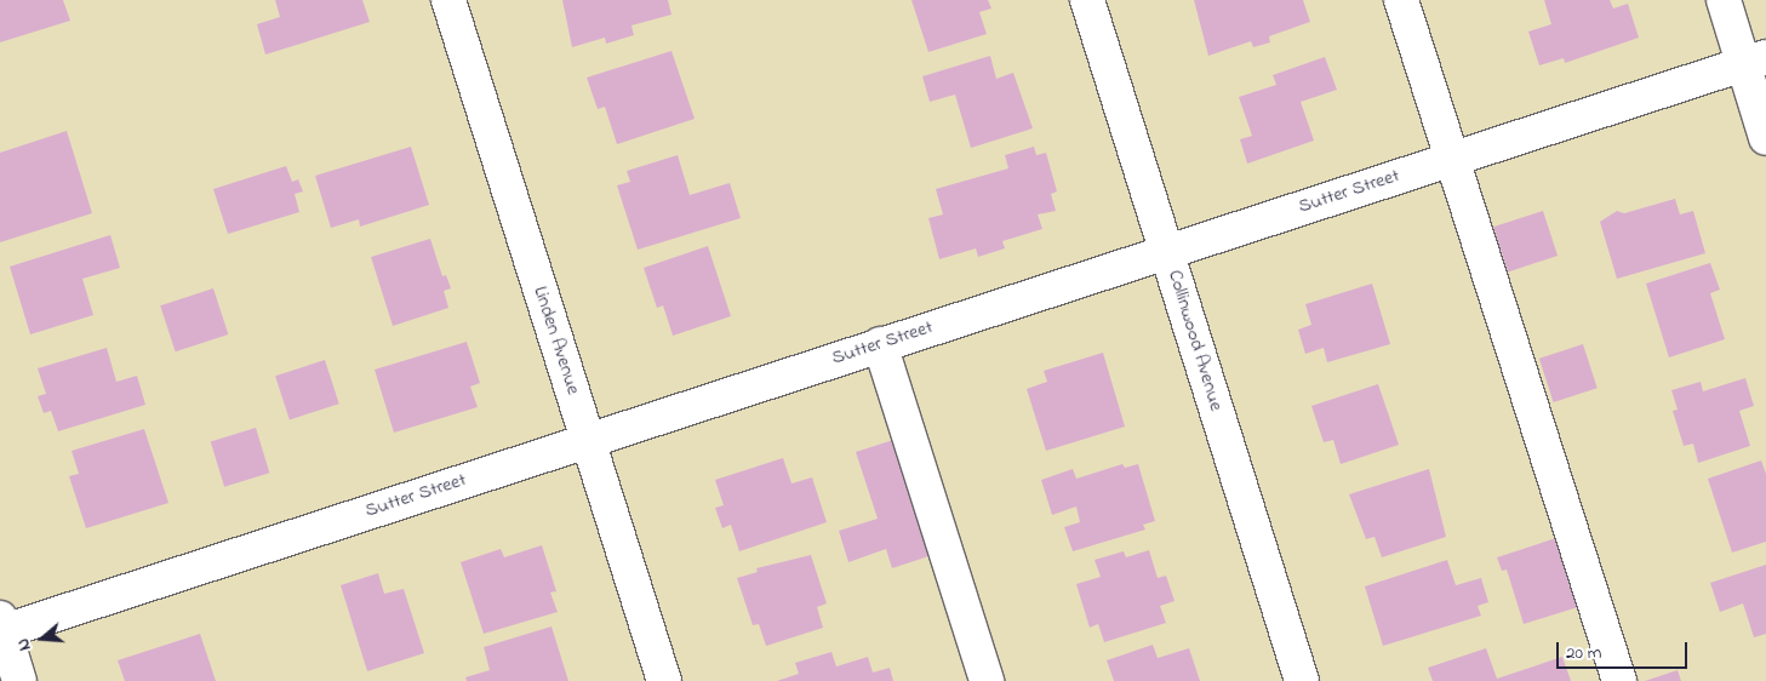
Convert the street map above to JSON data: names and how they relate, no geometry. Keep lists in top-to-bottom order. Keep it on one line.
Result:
{"streets":{"street":["Sutter Street","Linden Avenue","Collinwood Avenue"]},"crossings":[["Sutter Street","Linden Avenue"],["Sutter Street","Collinwood Avenue"]],"scale_bar":"20 m","north":"left"}
